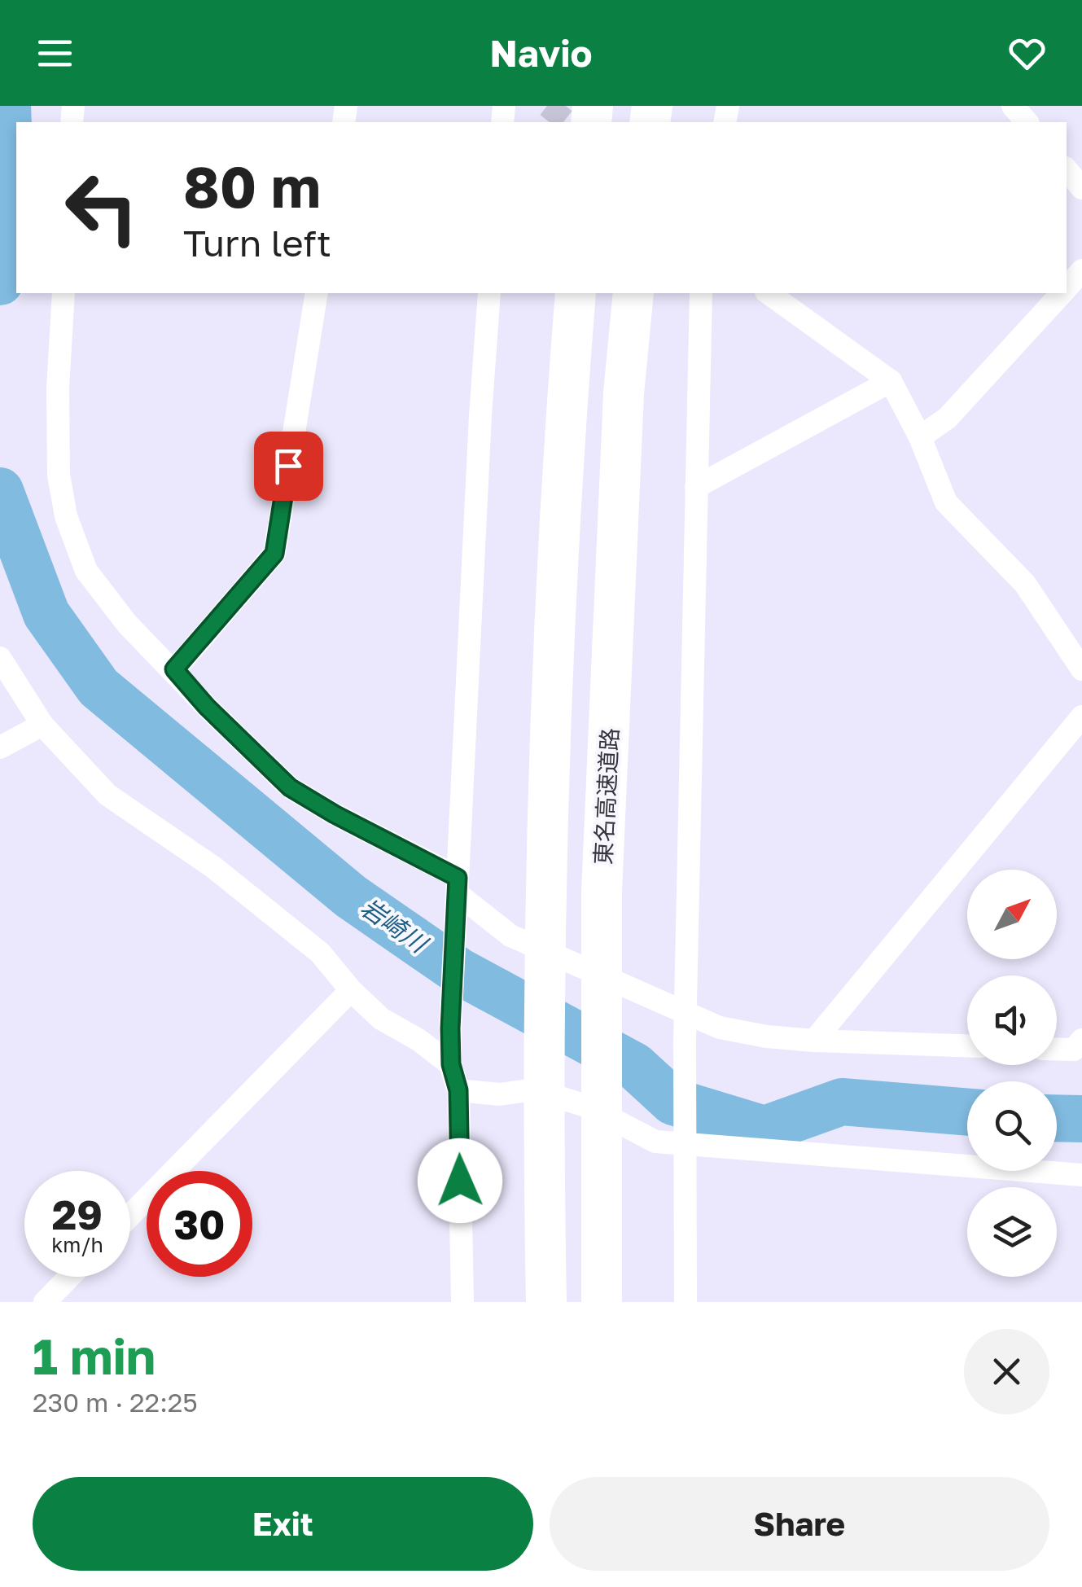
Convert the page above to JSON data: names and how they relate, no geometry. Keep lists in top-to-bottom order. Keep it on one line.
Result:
{"streets":{"highway":["東名高速道路"]},"water":["岩崎川"],"north":"top right","page":{"header":"Navio","turn":["80 m","Turn left"],"speed":"29 km/h","limit":"30","heading":["1 min","230 m · 22:25"],"buttons":["Exit","Share"]}}
